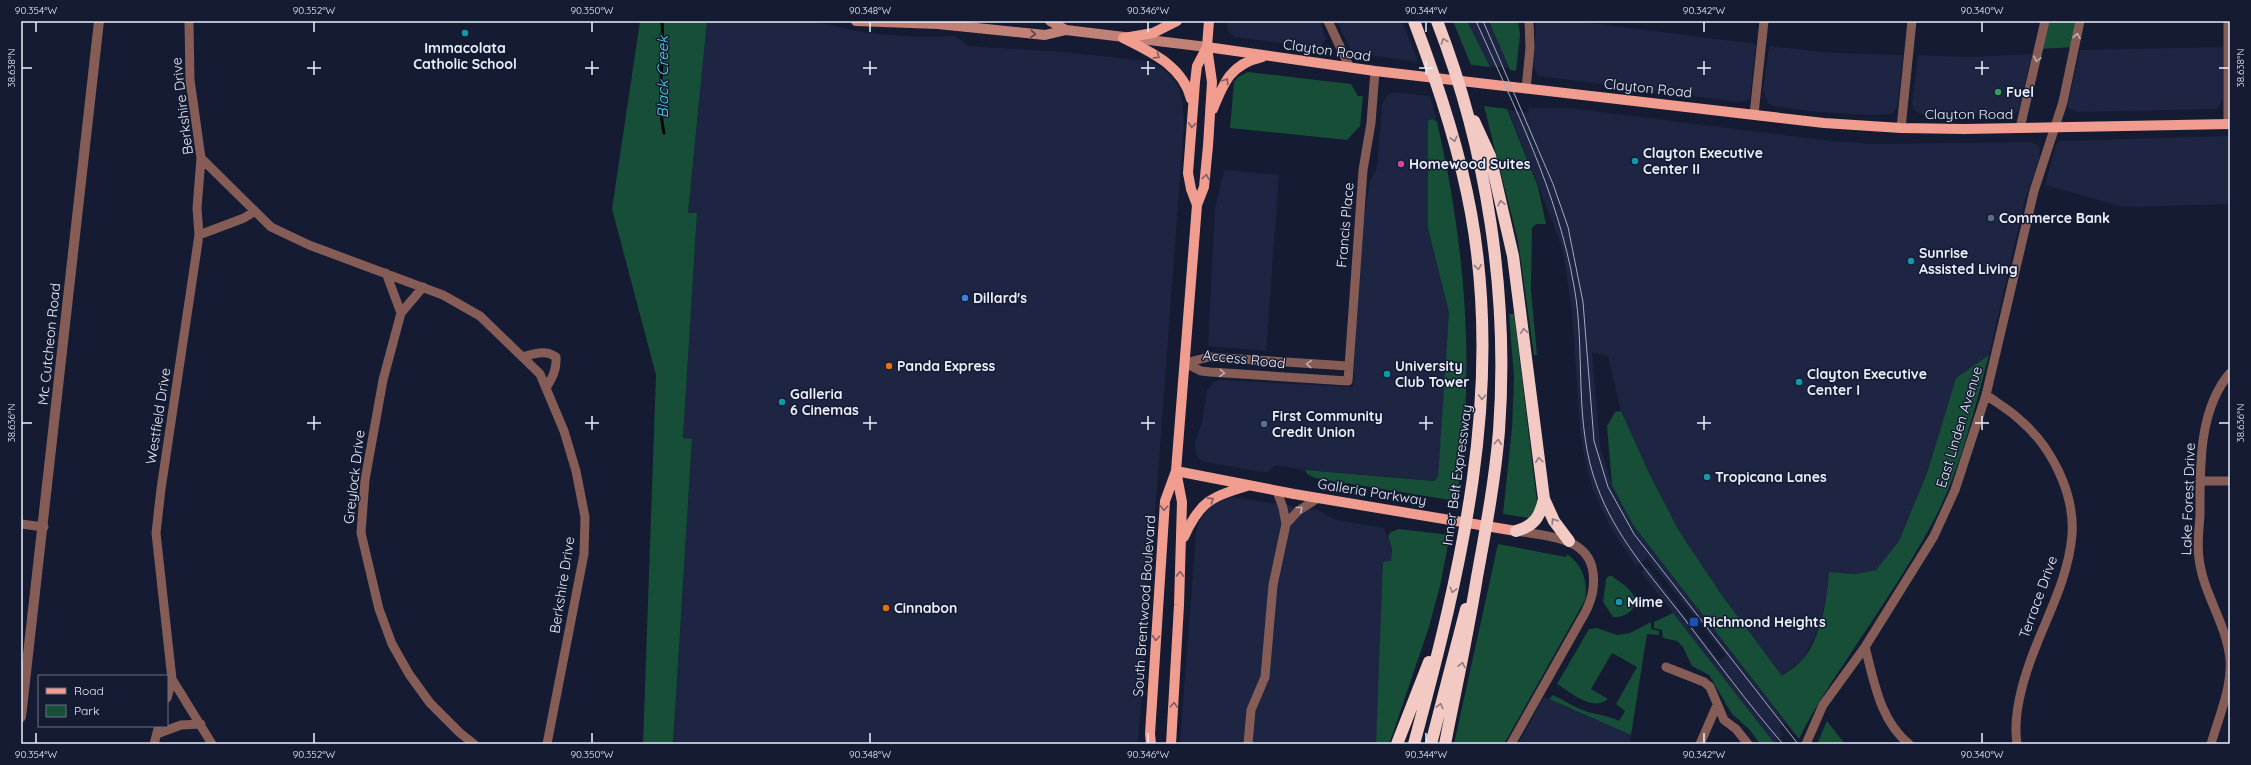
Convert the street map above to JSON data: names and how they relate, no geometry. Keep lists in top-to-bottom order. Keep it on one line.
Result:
{"streets":{"highway":["Inner Belt Expressway"],"main road":["Clayton Road","Galleria Parkway","South Brentwood Boulevard"],"street":["Berkshire Drive","Francis Place","Mc Cutcheon Road","Access Road","Westfield Drive","East Linden Avenue","Greylock Drive","Lake Forest Drive","Terrace Drive"]},"crossings":[["Clayton Road","Francis Place"],["Clayton Road","East Linden Avenue"],["Clayton Road","South Brentwood Boulevard"],["Berkshire Drive","Westfield Drive"],["Berkshire Drive","Greylock Drive"],["Francis Place","Access Road"],["Access Road","South Brentwood Boulevard"],["East Linden Avenue","Terrace Drive"],["Galleria Parkway","South Brentwood Boulevard"]],"water":["Black Creek"],"places":{"other":["Immacolata Catholic School","Fuel","Clayton Executive Center II","Homewood Suites","Commerce Bank","Sunrise Assisted Living","Dillard's","Panda Express","University Club Tower","Clayton Executive Center I","Galleria 6 Cinemas","First Community Credit Union","Tropicana Lanes","Mime","Cinnabon"],"transit":["Richmond Heights"]},"legend":["Road","Park"],"coordinates":["90.354°W","90.352°W","90.350°W","90.348°W","90.346°W","90.344°W","90.342°W","90.340°W","38.638°N","38.636°N"]}
